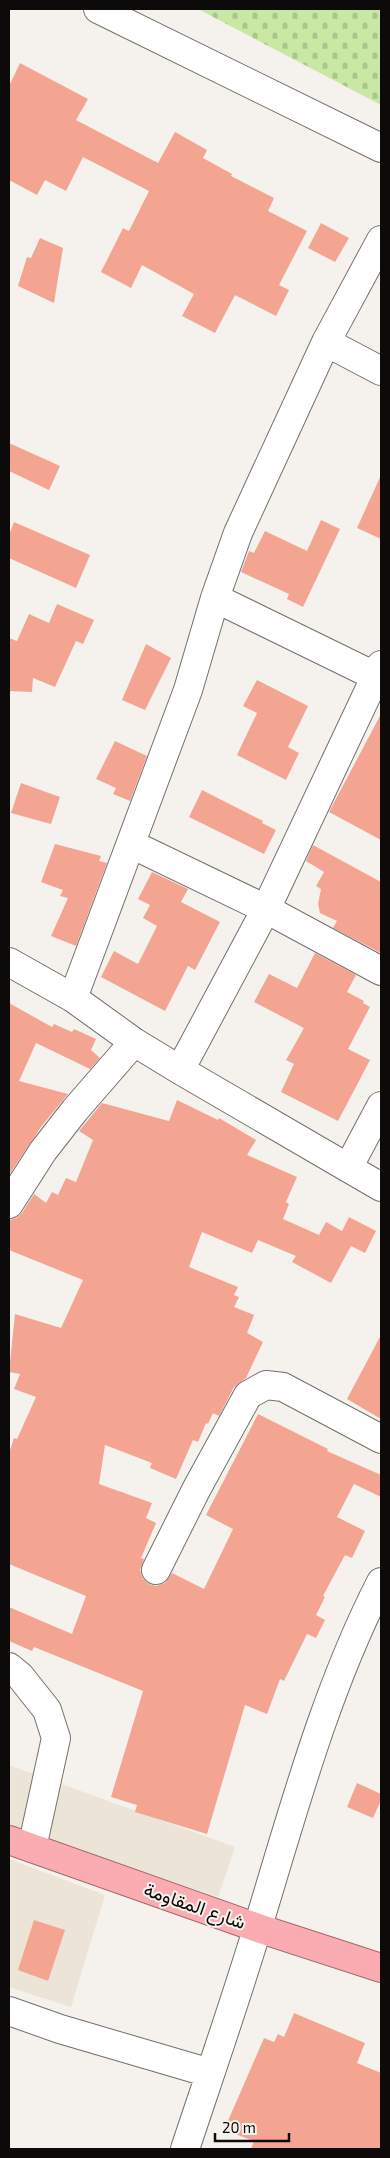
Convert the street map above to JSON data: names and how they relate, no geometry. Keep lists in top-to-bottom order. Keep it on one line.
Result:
{"streets":{"highway":["شارع المقاومة"]},"scale_bar":"20 m"}
